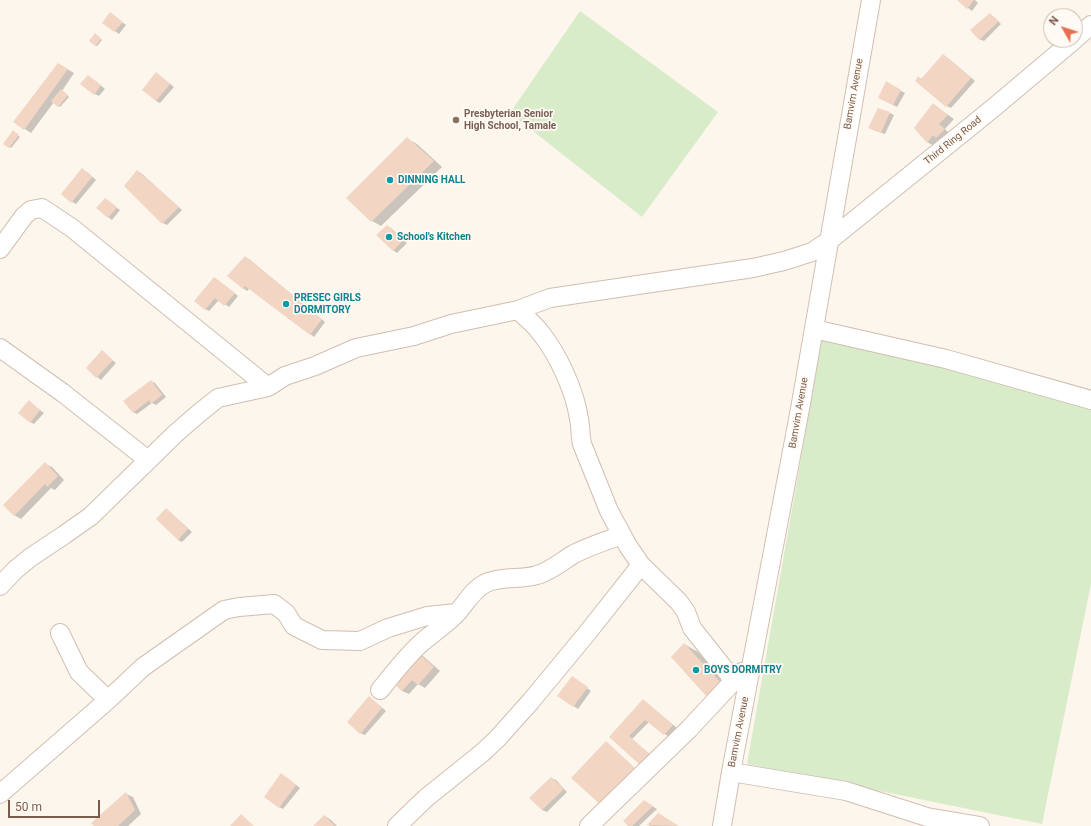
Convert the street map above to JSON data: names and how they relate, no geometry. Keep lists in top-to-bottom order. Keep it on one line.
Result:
{"streets":{"street":["Bamvim Avenue","Third Ring Road"]},"crossings":[["Bamvim Avenue","Third Ring Road"]],"places":["Presbyterian Senior High School, Tamale","DINNING HALL","School's Kitchen","PRESEC GIRLS DORMITORY","BOYS DORMITRY"],"scale_bar":"50 m","north":"top left"}
